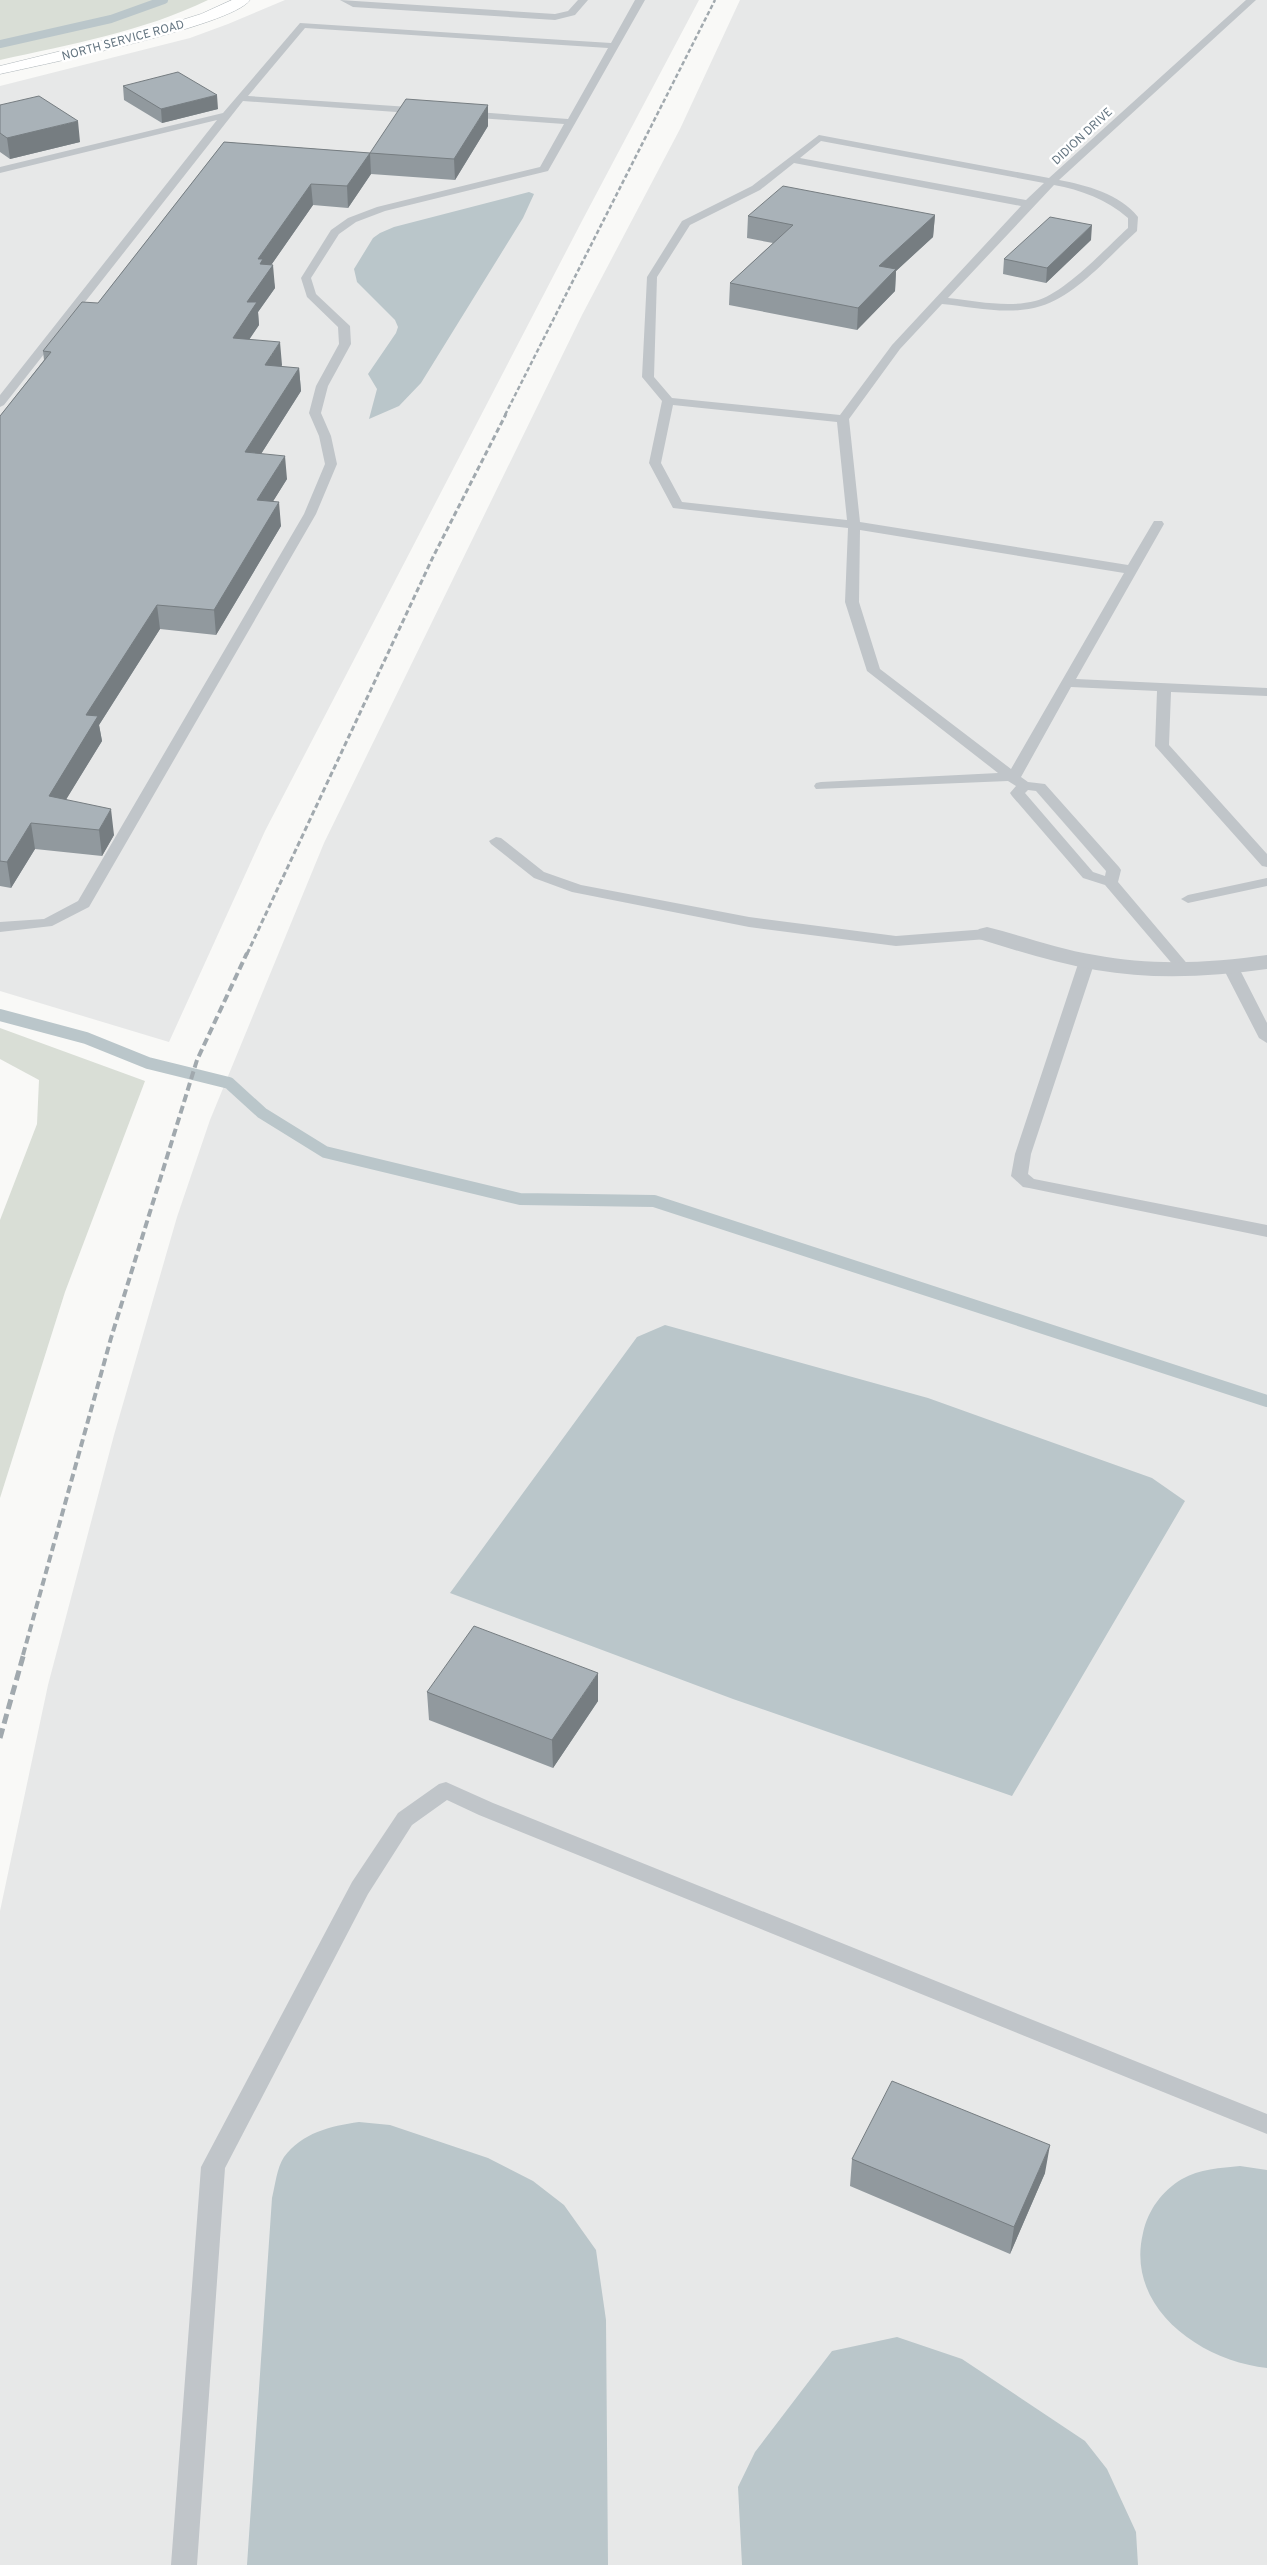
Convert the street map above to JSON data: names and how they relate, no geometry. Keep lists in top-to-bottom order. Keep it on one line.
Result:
{"streets":{"street":["NORTH SERVICE ROAD"],"lane":["DIDION DRIVE"]}}
